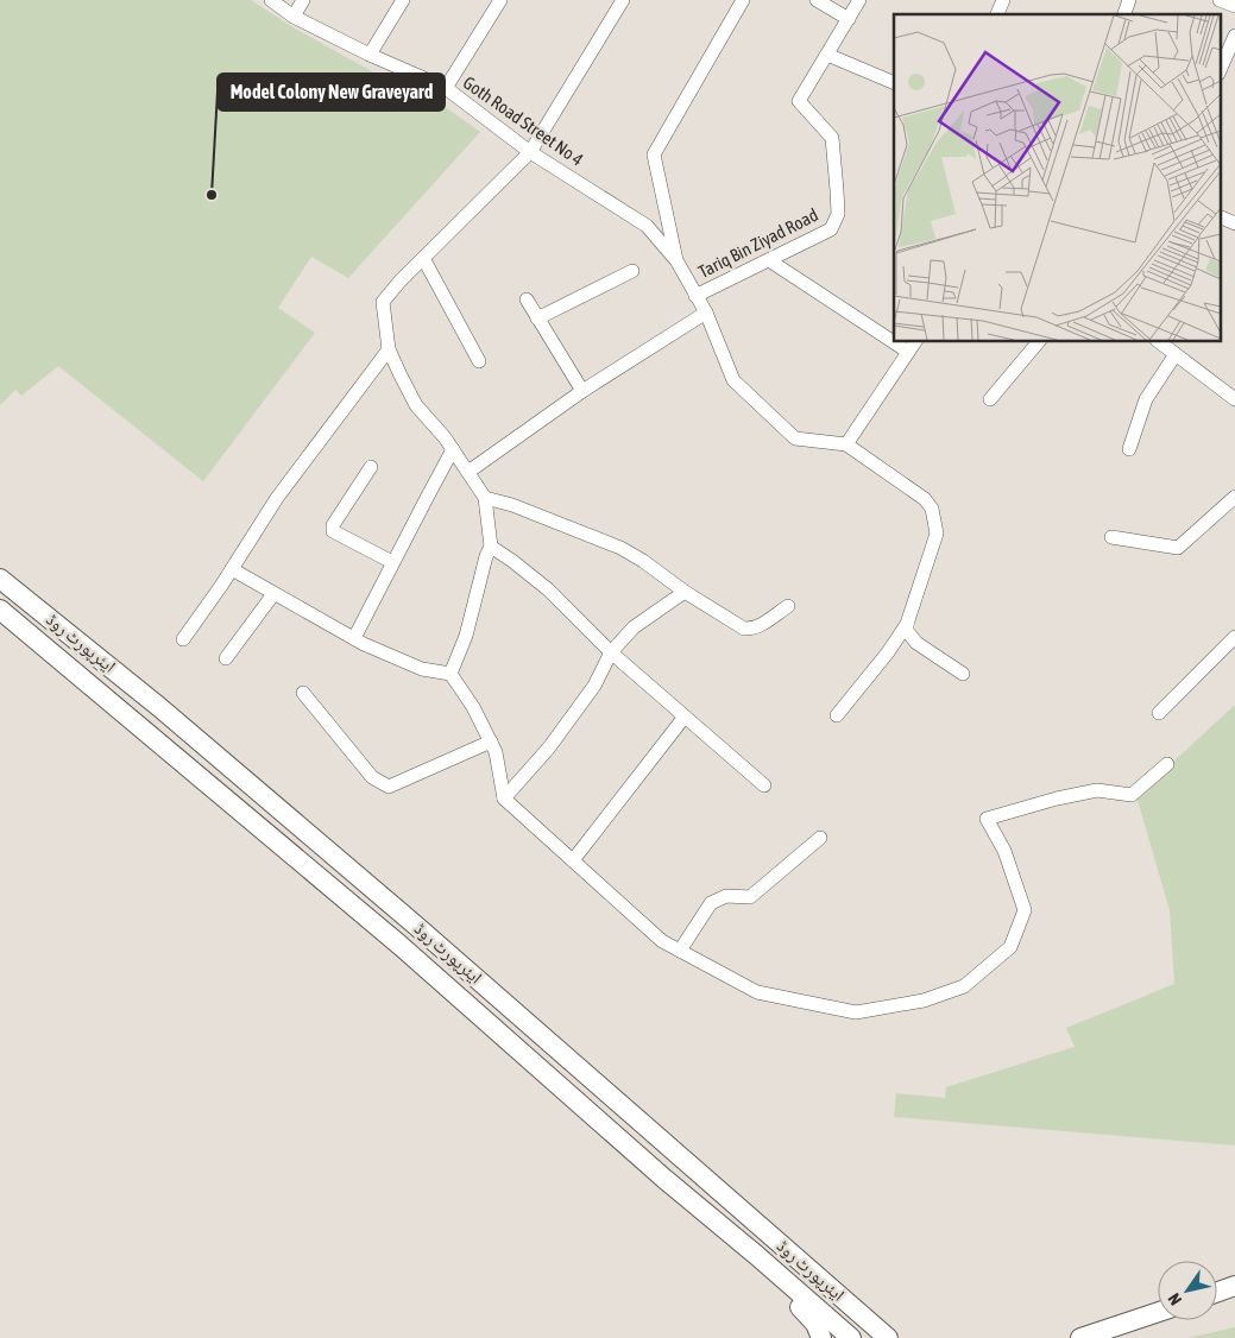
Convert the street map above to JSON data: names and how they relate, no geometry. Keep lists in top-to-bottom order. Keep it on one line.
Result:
{"streets":{"main road":["ایئرپورٹ روڈ"],"street":["Goth Road Street No 4","Tariq Bin Ziyad Road"]},"places":["Model Colony New Graveyard"],"north":"bottom left"}
